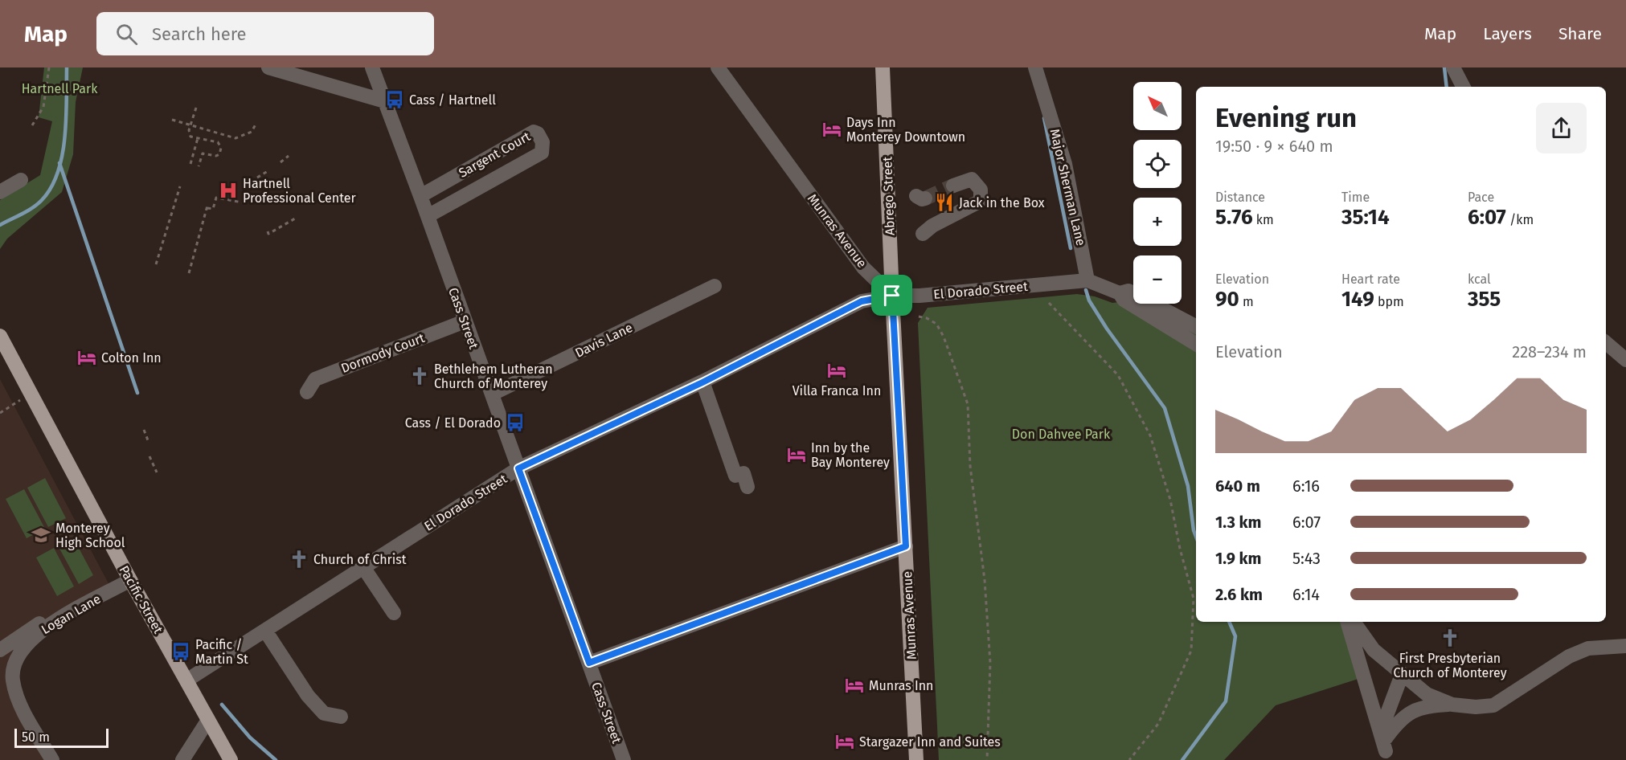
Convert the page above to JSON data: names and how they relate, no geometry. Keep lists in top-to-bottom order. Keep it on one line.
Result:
{"streets":{"main road":["Abrego Street","Munras Avenue","Pacific Street"],"street":["Sargent Court","Major Sherman Lane","El Dorado Street","Cass Street","Davis Lane","Dormody Court","Logan Lane"]},"crossings":[["Sargent Court","Cass Street"],["Major Sherman Lane","El Dorado Street"],["Abrego Street","Munras Avenue"],["Abrego Street","El Dorado Street"],["Munras Avenue","El Dorado Street"],["El Dorado Street","Cass Street"],["El Dorado Street","Pacific Street"],["Cass Street","Davis Lane"],["Cass Street","Dormody Court"],["Pacific Street","Logan Lane"]],"parks":["Hartnell Park","Don Dahvee Park"],"places":{"bus stop":["Cass / Hartnell","Cass / El Dorado","Pacific / Martin St"],"hotel":["Days Inn Monterey Downtown","Colton Inn","Villa Franca Inn","Inn by the Bay Monterey","Munras Inn","Stargazer Inn and Suites"],"hospital":["Hartnell Professional Center"],"restaurant":["Jack in the Box"],"church":["Bethlehem Lutheran Church of Monterey","Church of Christ","First Presbyterian Church of Monterey"],"school or university":["Monterey High School"]},"scale_bar":"50 m","north":"top left","page":{"header":"Map","search":"Search here","nav":["Map","Layers","Share"],"map_buttons":["+","−"],"heading":["Evening run","19:50 · 9 × 640 m"],"stats":[["Distance","5.76 km"],["Time","35:14"],["Pace","6:07 /km"],["Elevation","90 m"],["Heart rate","149 bpm"],["kcal","355"]],"chart":["Elevation","228–234 m"],"list":[{"name":"640 m","note":"6:16"},{"name":"1.3 km","note":"6:07"},{"name":"1.9 km","note":"5:43"},{"name":"2.6 km","note":"6:14"}],"scale":"50 m"}}
